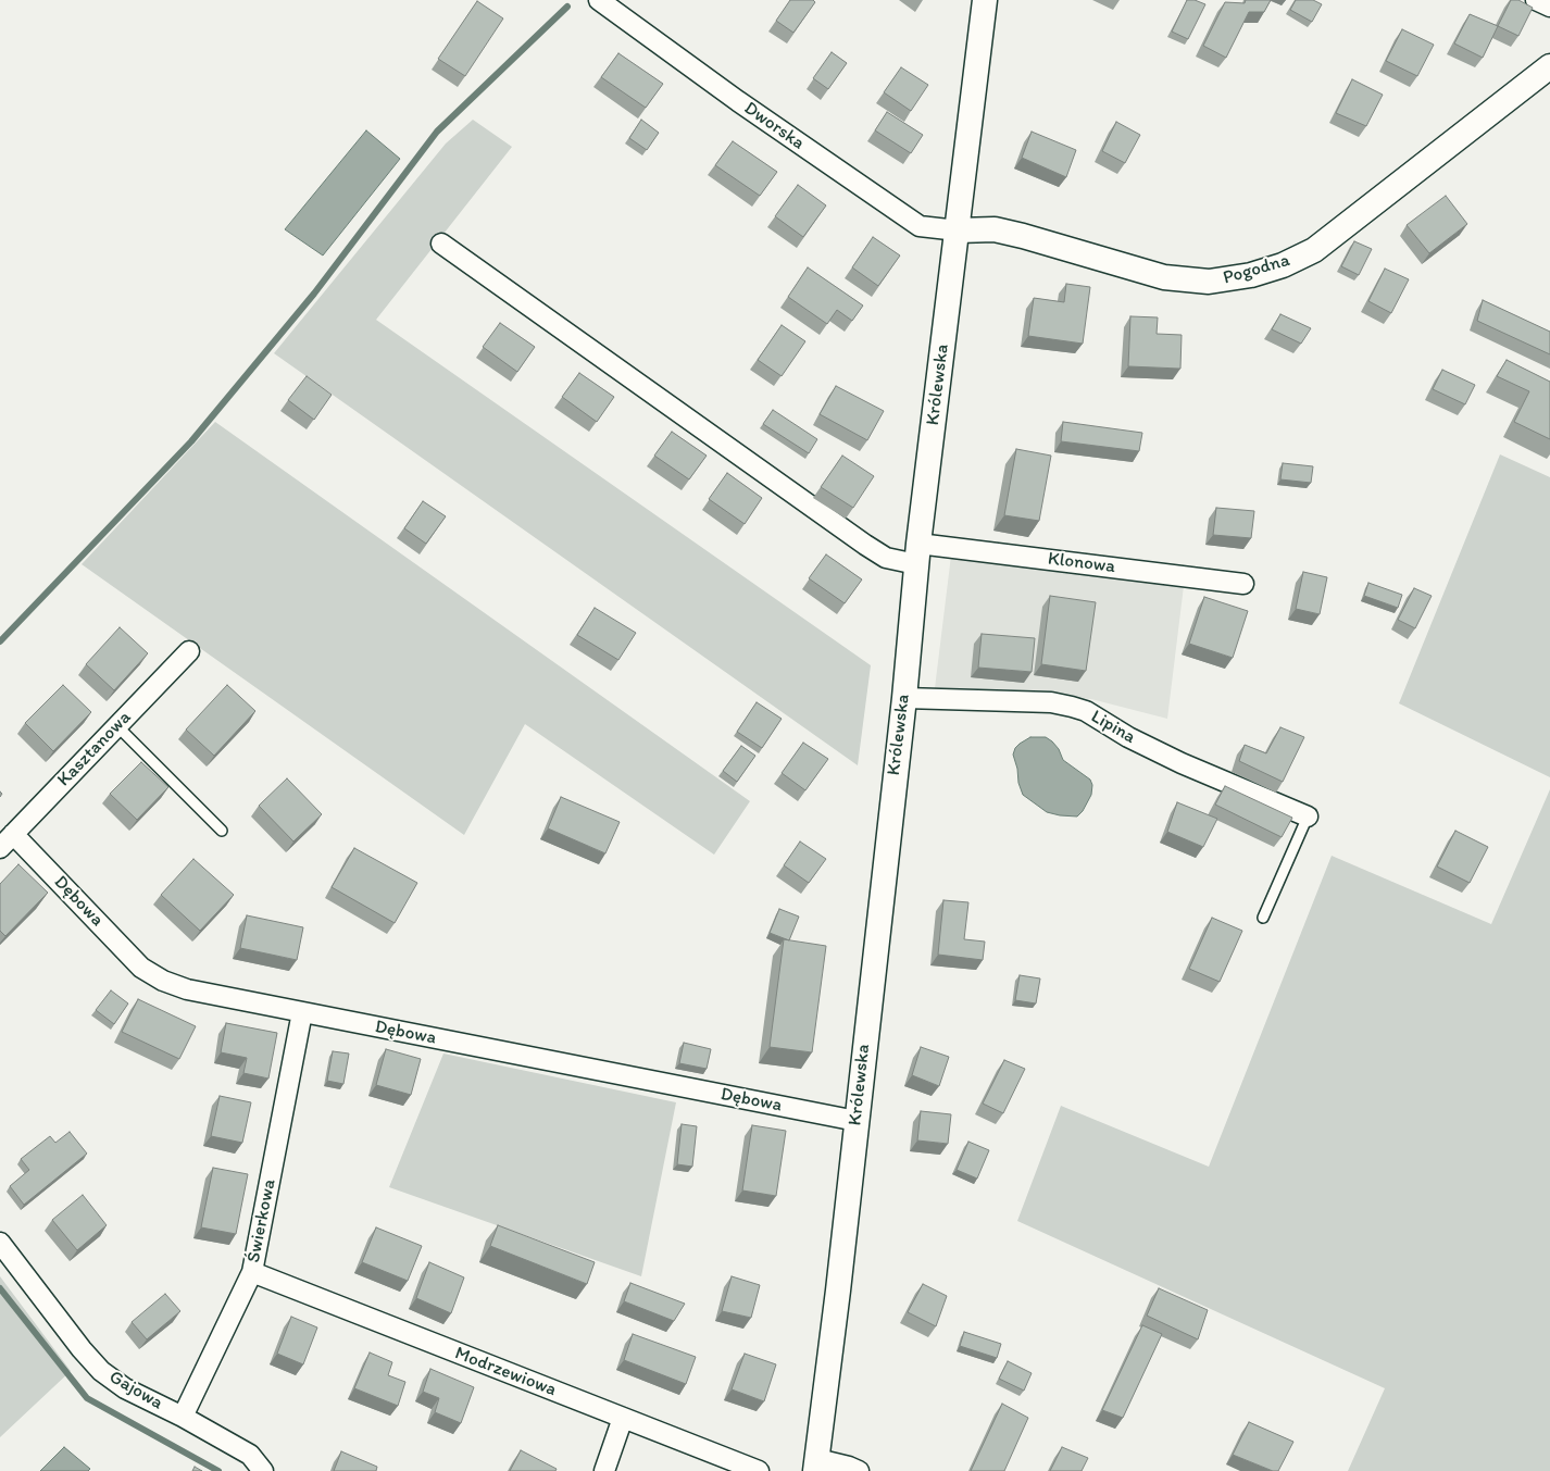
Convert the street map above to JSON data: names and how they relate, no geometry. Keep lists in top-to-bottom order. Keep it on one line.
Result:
{"streets":{"street":["Dworska","Pogodna","Królewska","Klonowa","Lipina","Kasztanowa","Dębowa","Świerkowa","Modrzewiowa","Gajowa"]},"crossings":[["Dworska","Pogodna"],["Dworska","Królewska"],["Pogodna","Królewska"],["Królewska","Klonowa"],["Królewska","Lipina"],["Królewska","Dębowa"],["Kasztanowa","Dębowa"],["Dębowa","Świerkowa"],["Świerkowa","Modrzewiowa"],["Świerkowa","Gajowa"]]}
